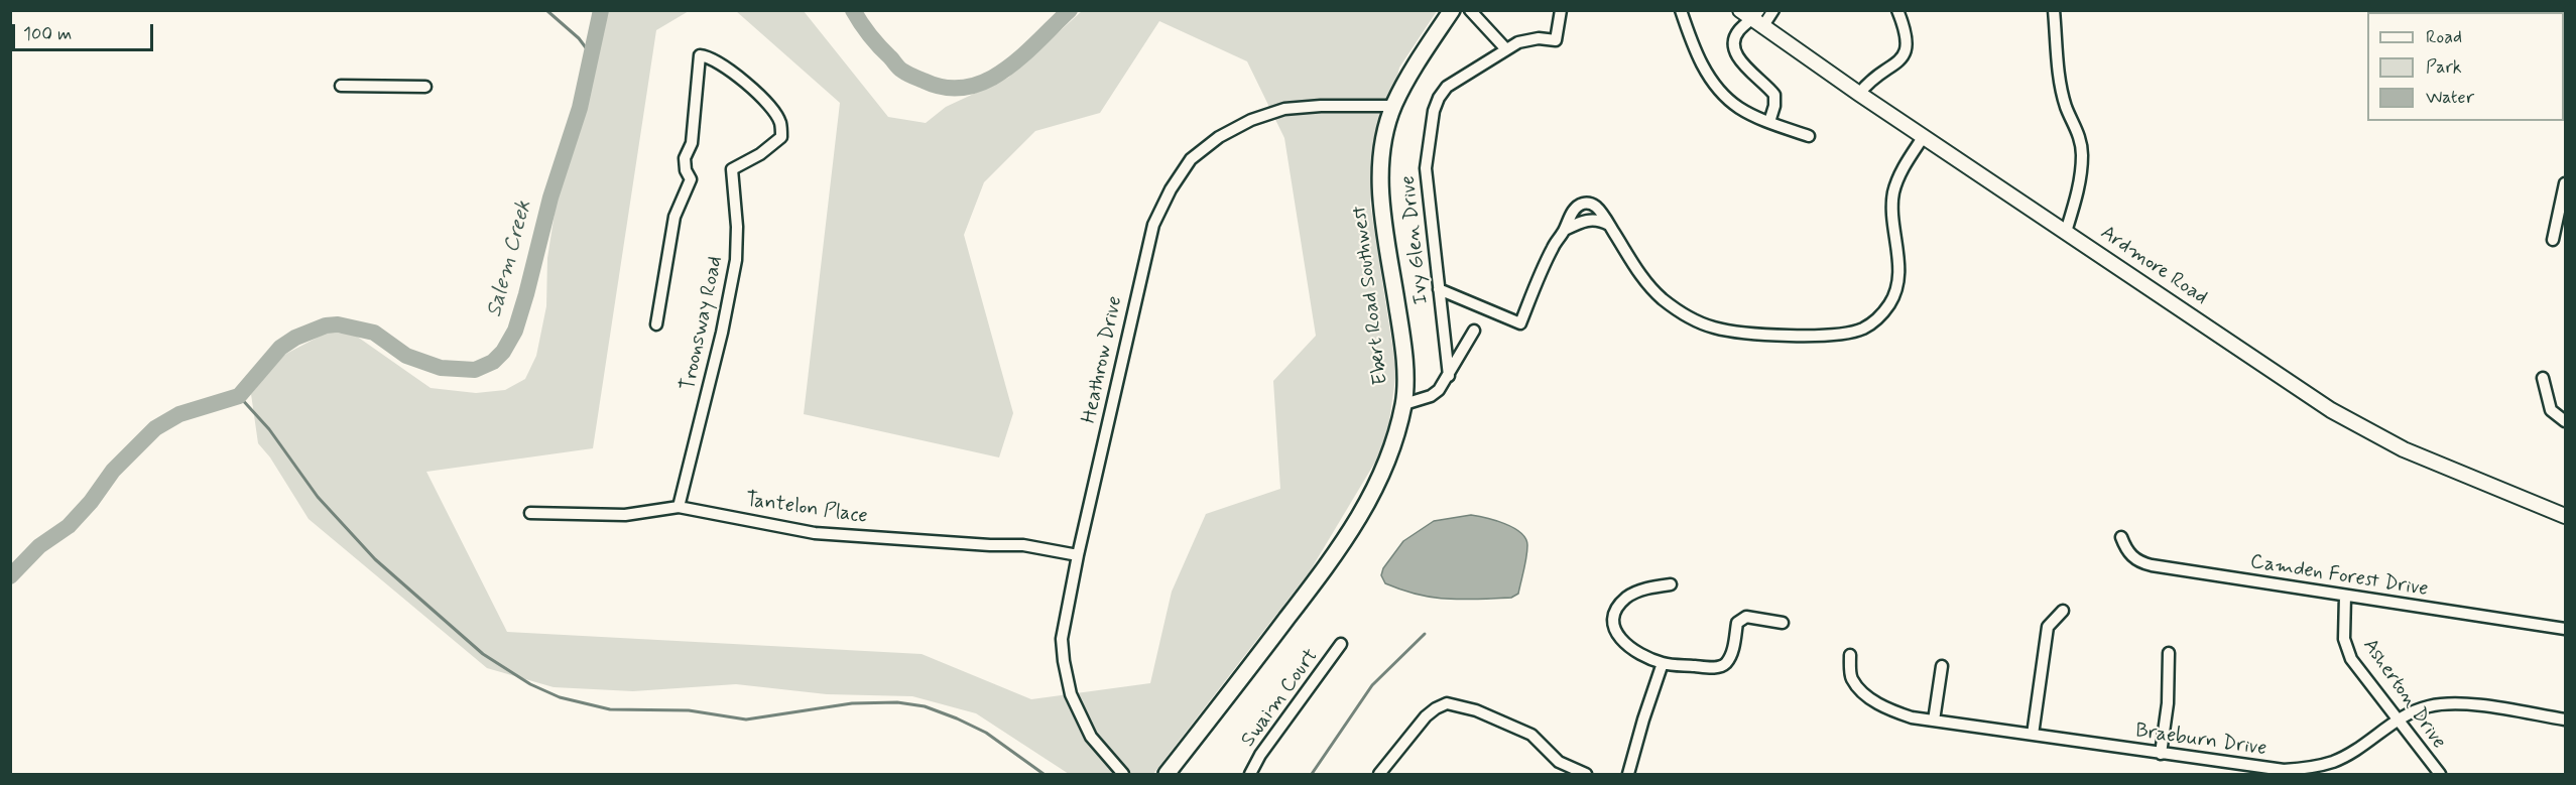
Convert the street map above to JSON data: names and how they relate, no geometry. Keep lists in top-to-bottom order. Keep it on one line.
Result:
{"streets":{"main road":["Ebert Road Southwest"],"street":["Ivy Glen Drive","Ardmore Road","Troonsway Road","Heathrow Drive","Tantelon Place","Camden Forest Drive","Asherton Drive","Swaim Court","Braeburn Drive"]},"crossings":[["Ebert Road Southwest","Heathrow Drive"],["Troonsway Road","Tantelon Place"],["Heathrow Drive","Tantelon Place"],["Camden Forest Drive","Asherton Drive"],["Asherton Drive","Braeburn Drive"]],"water":["Salem Creek"],"legend":["Road","Park","Water"],"scale_bar":"100 m"}
